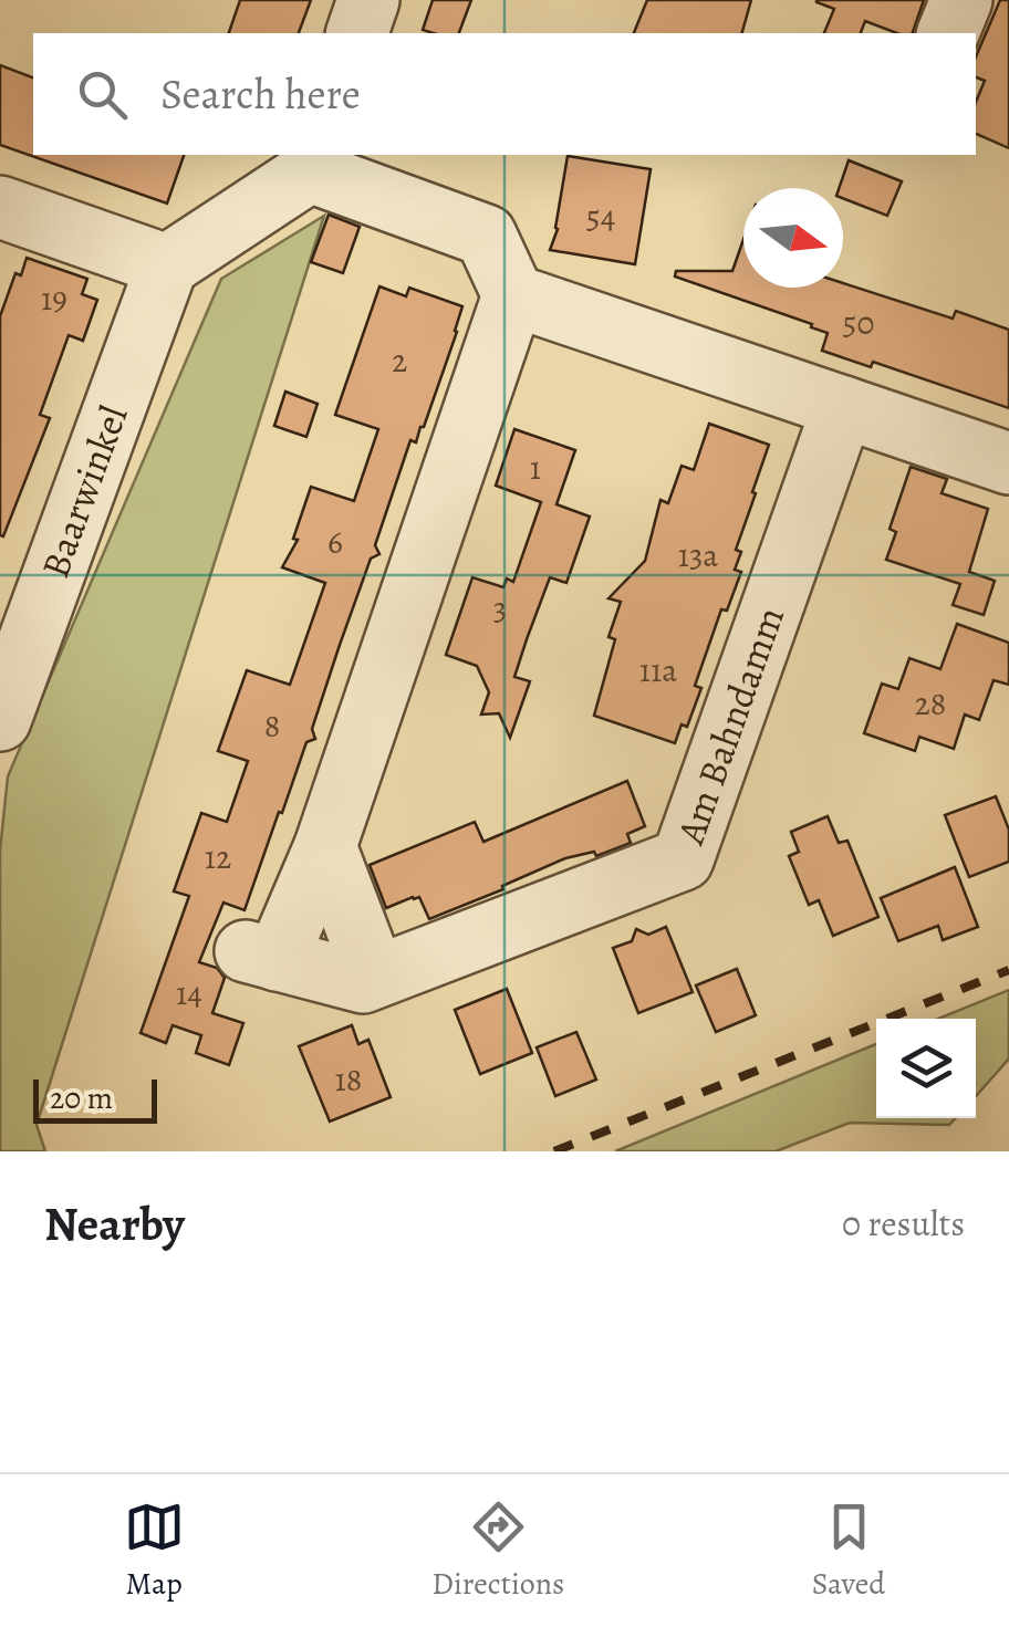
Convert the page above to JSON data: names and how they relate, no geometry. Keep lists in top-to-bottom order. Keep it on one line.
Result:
{"streets":{"street":["Baarwinkel","Am Bahndamm"]},"house_numbers":["54","19","50","2","1","6","13a","3","11a","28","8","12","14","18"],"scale_bar":"20 m","north":"right","page":{"search":"Search here","scale":"20 m","heading":["Nearby","0 results"],"nav":["Map","Directions","Saved"]}}
